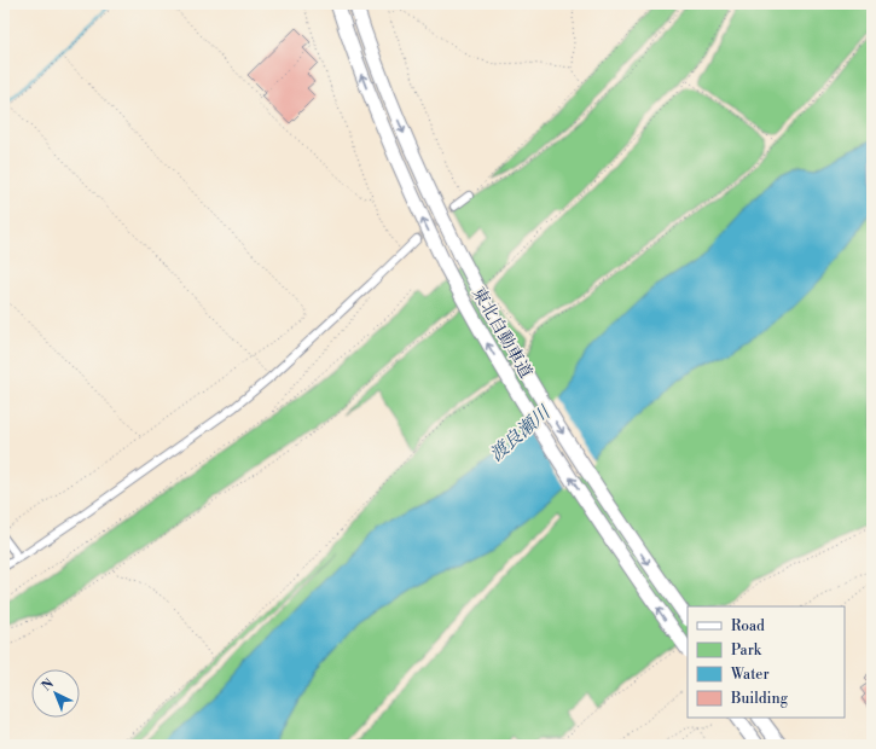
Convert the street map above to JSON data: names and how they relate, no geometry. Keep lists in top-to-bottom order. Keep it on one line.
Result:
{"streets":{"highway":["東北自動車道"]},"water":["渡良瀬川"],"legend":["Road","Park","Water","Building"],"north":"top left"}
